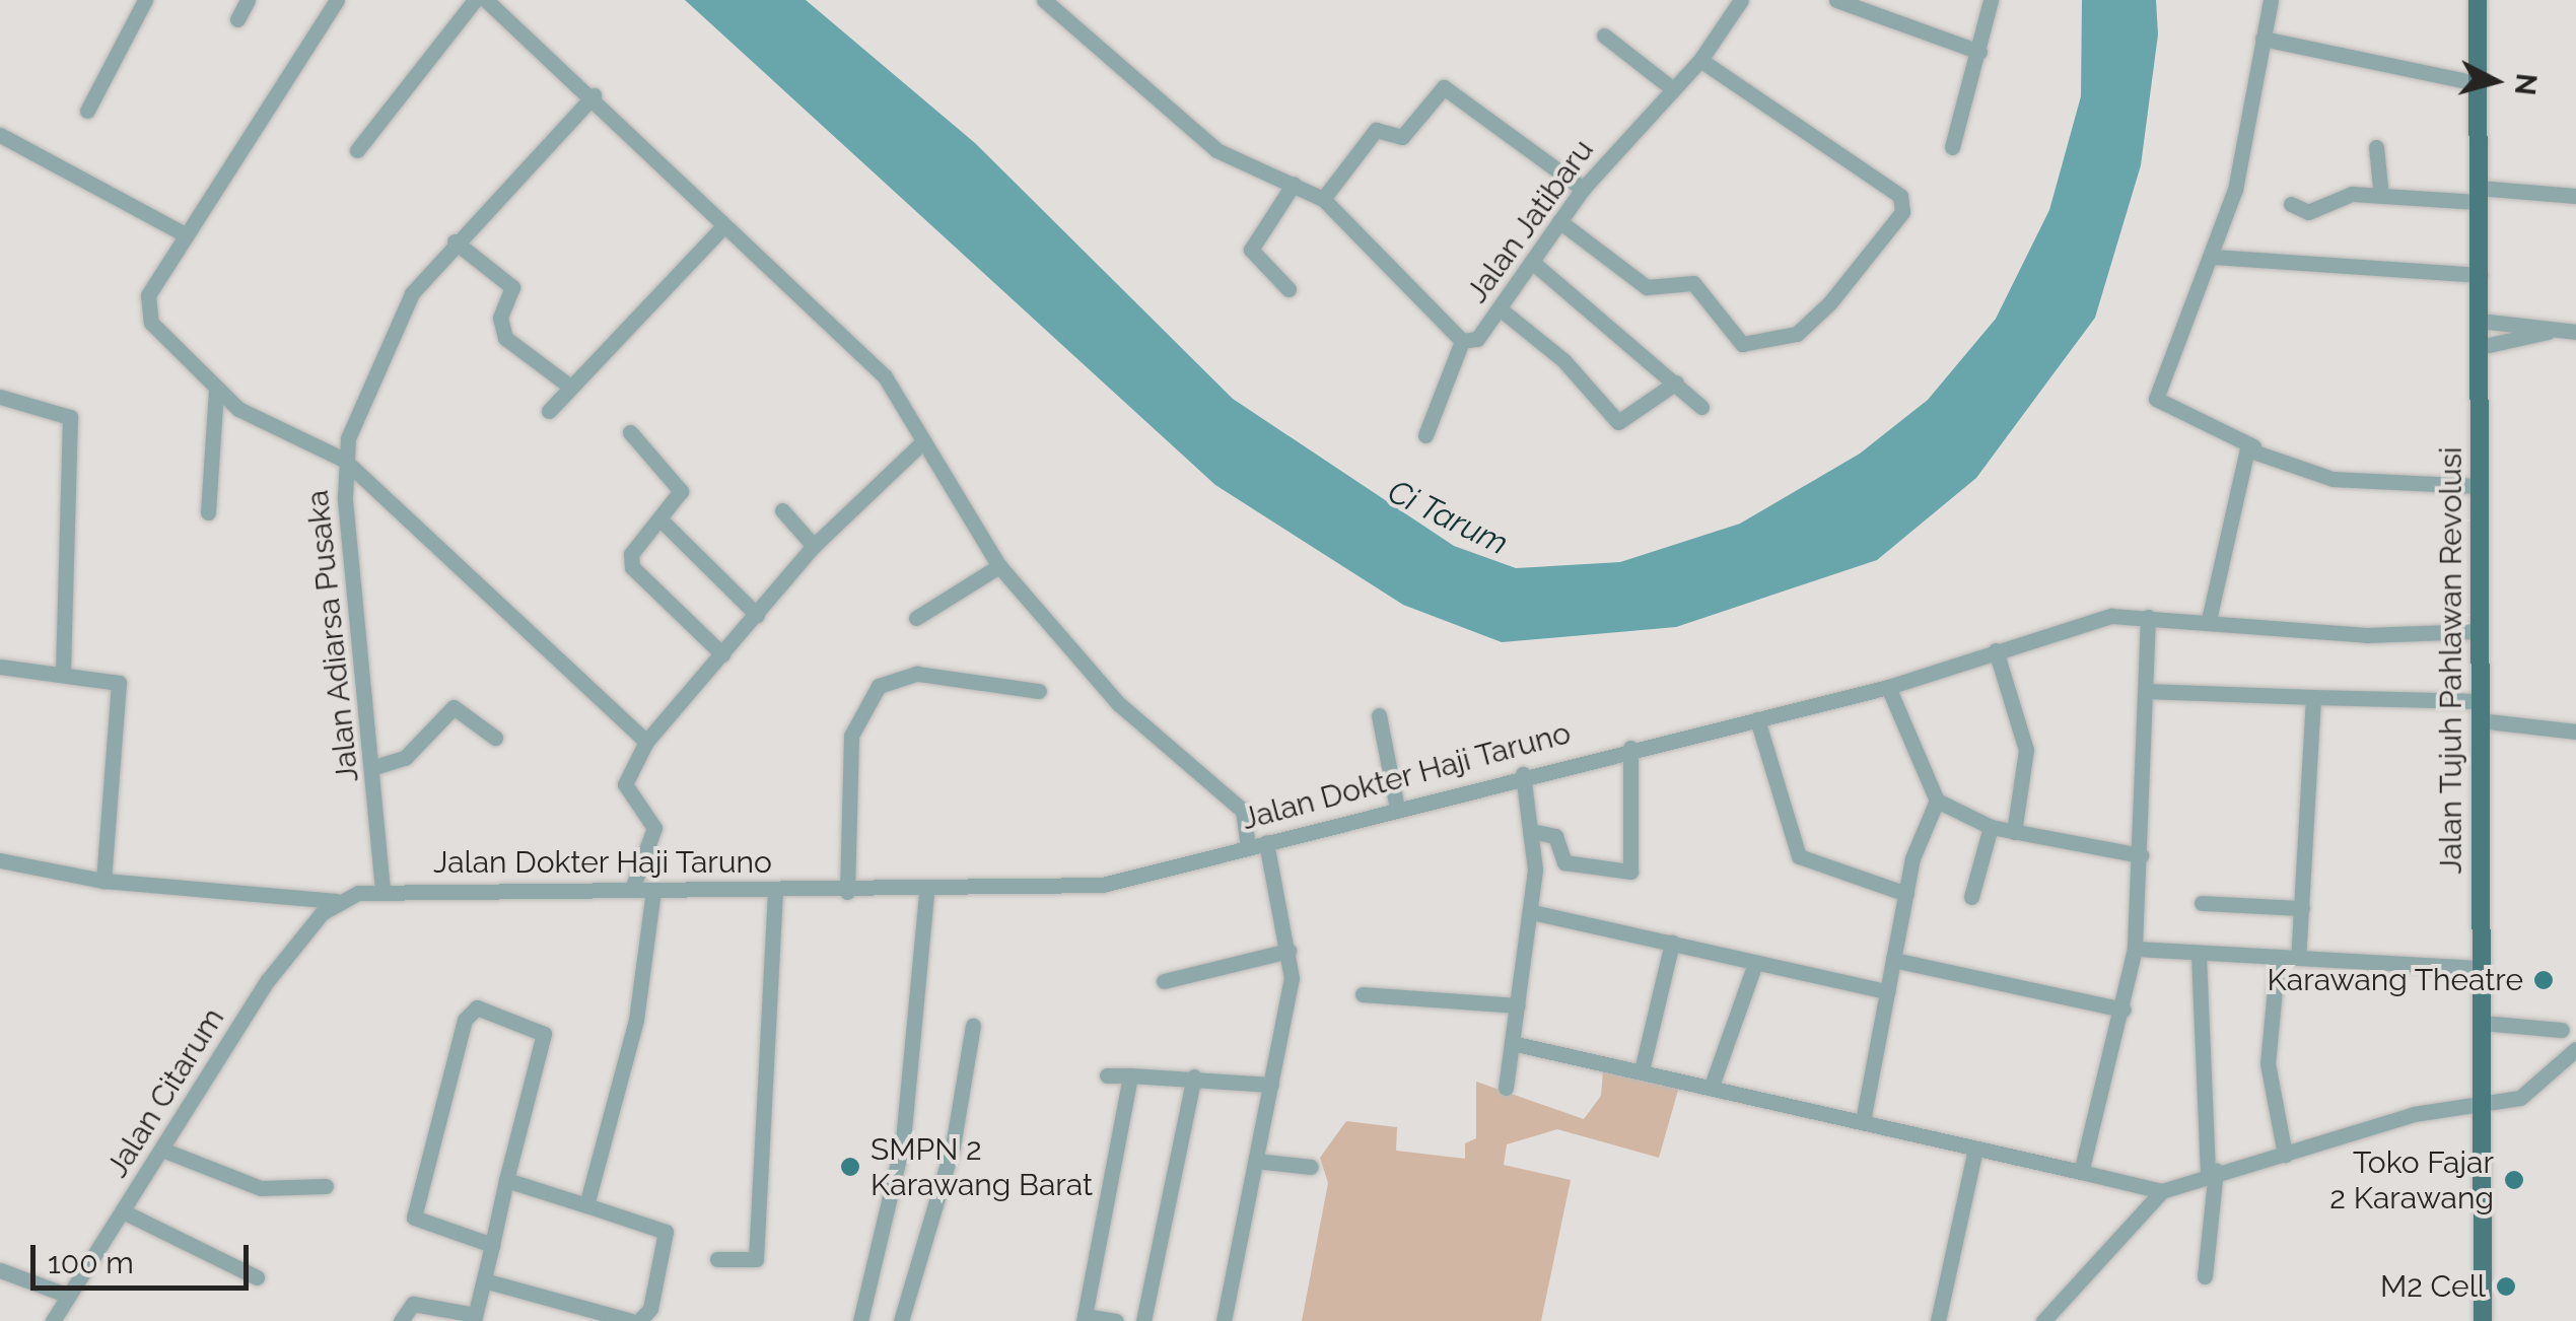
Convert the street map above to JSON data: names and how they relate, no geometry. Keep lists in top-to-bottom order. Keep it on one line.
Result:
{"streets":{"main road":["Jalan Tujuh Pahlawan Revolusi"],"street":["Jalan Jatibaru","Jalan Adiarsa Pusaka","Jalan Dokter Haji Taruno","Jalan Citarum"]},"crossings":[["Jalan Adiarsa Pusaka","Jalan Dokter Haji Taruno"],["Jalan Tujuh Pahlawan Revolusi","Jalan Dokter Haji Taruno"],["Jalan Dokter Haji Taruno","Jalan Citarum"]],"water":["Ci Tarum"],"places":["Karawang Theatre","SMPN 2 Karawang Barat","Toko Fajar 2 Karawang","M2 Cell"],"scale_bar":"100 m","north":"right"}
